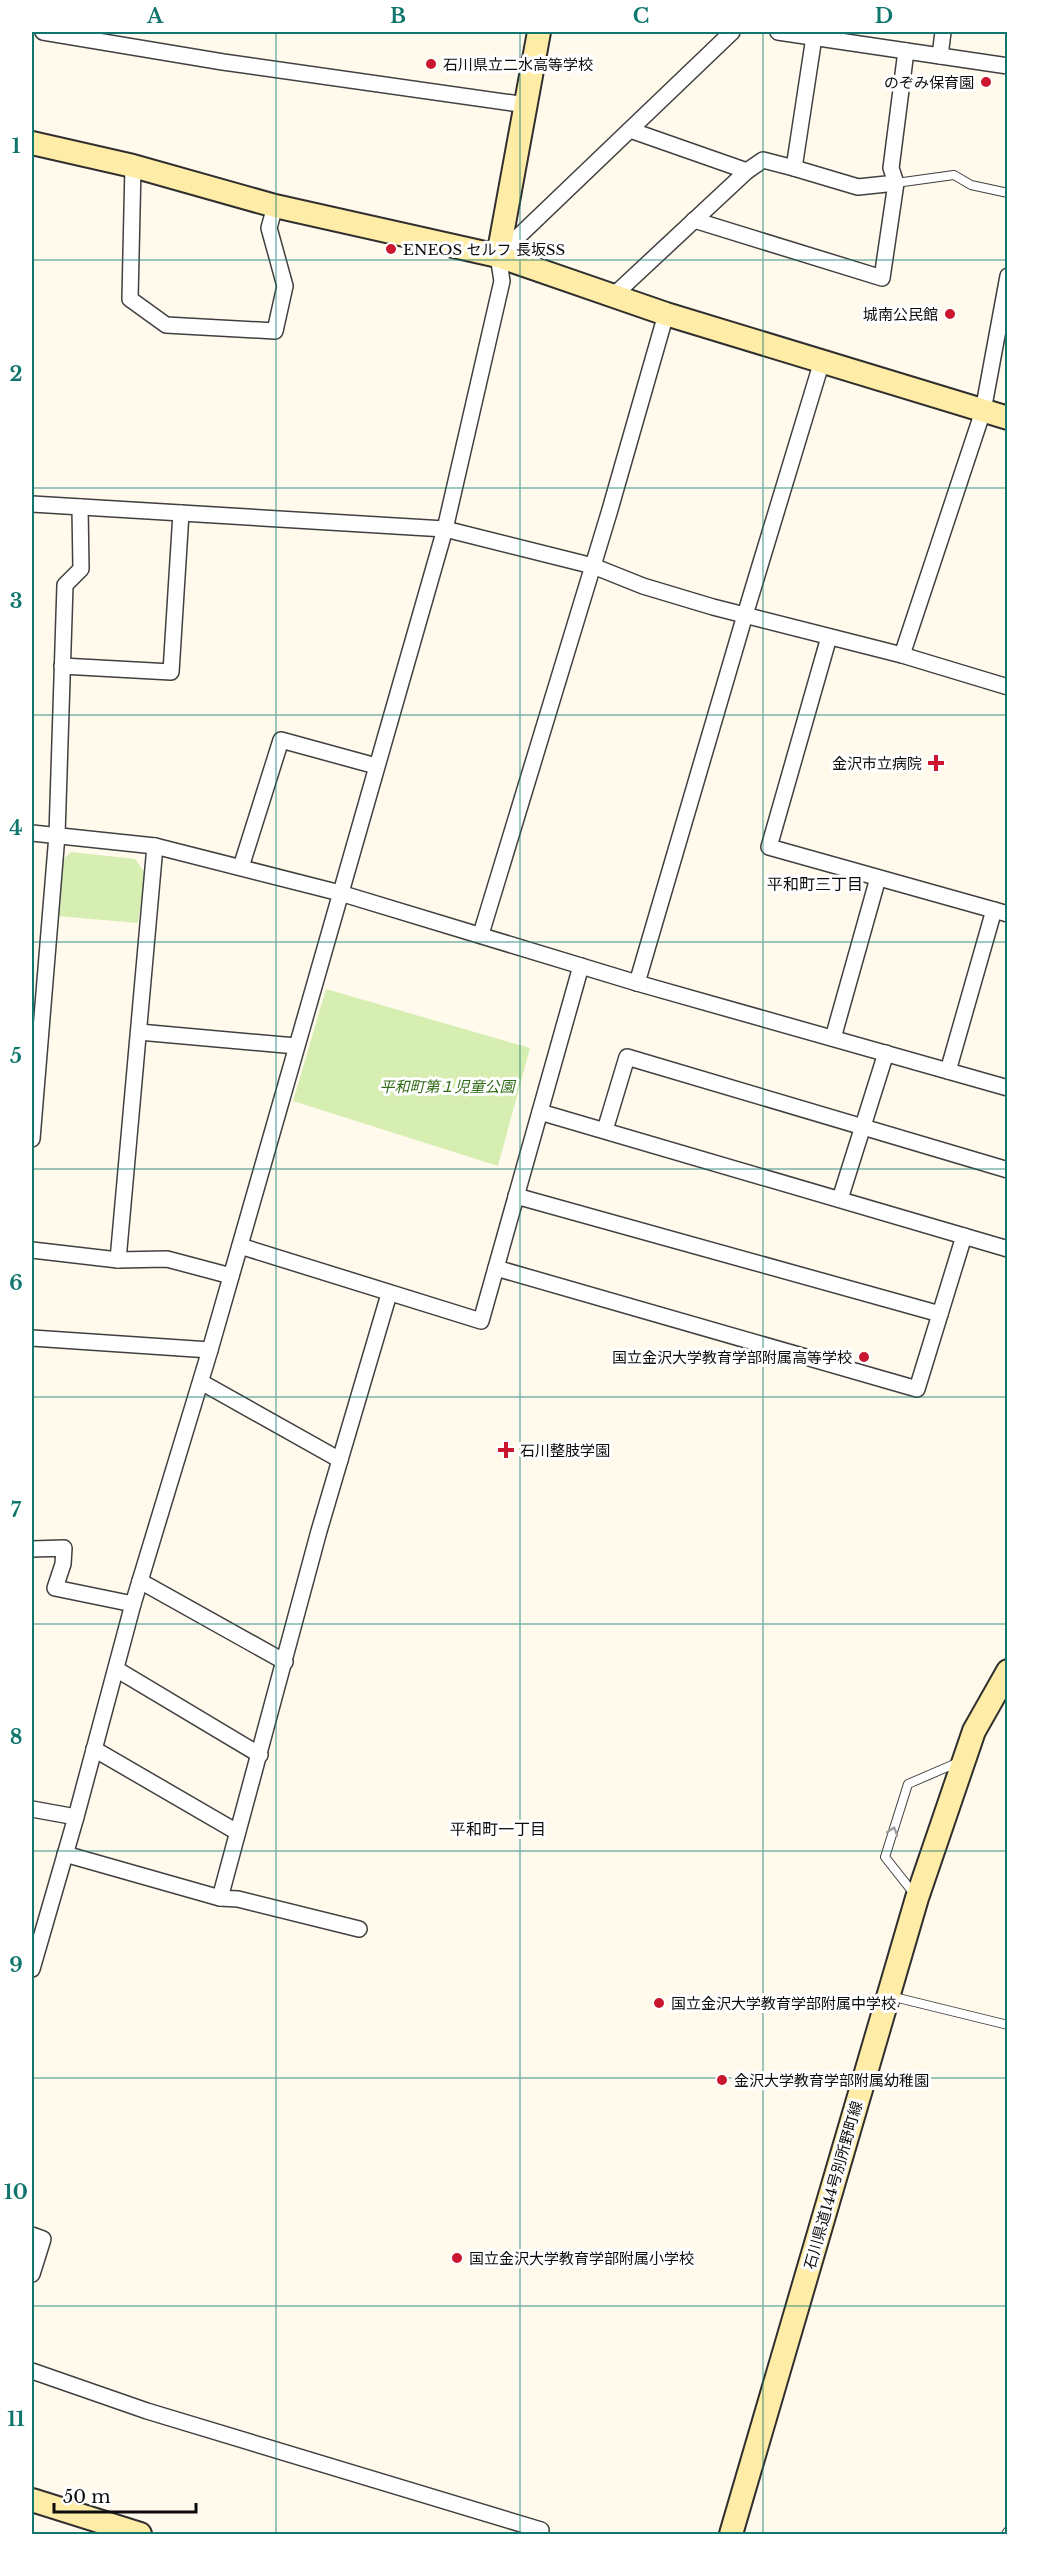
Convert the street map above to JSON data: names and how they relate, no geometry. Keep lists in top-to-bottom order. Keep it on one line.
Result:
{"streets":{"street":["石川県道144号別所野町線"]},"districts":["平和町三丁目","平和町一丁目"],"parks":["平和町第１児童公園"],"places":{"other":["石川県立二水高等学校","のぞみ保育園","ENEOS セルフ 長坂SS","城南公民館","国立金沢大学教育学部附属高等学校","国立金沢大学教育学部附属中学校","金沢大学教育学部附属幼稚園","国立金沢大学教育学部附属小学校"],"health":["金沢市立病院","石川整肢学園"]},"scale_bar":"50 m","grid":{"columns":["A","B","C","D"],"rows":["1","2","3","4","5","6","7","8","9","10","11"]}}
